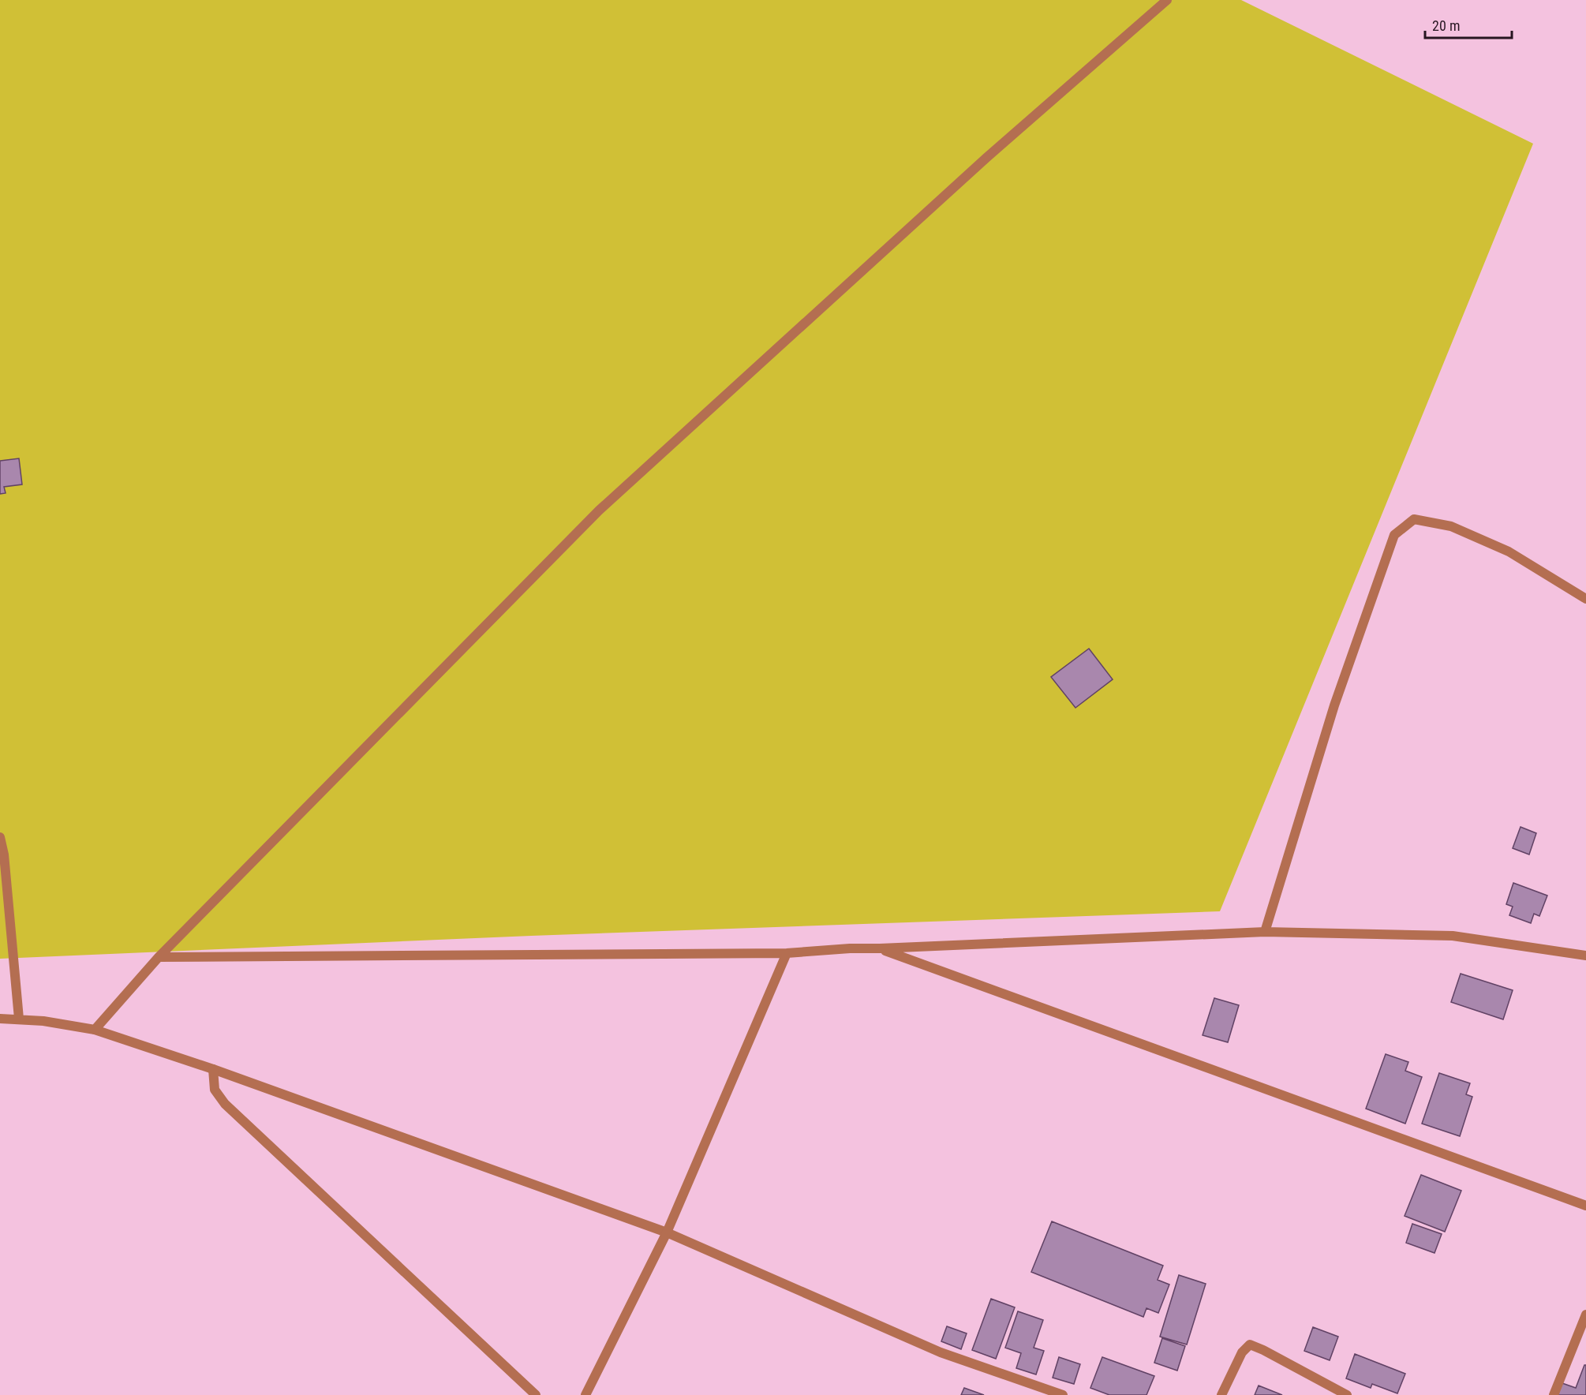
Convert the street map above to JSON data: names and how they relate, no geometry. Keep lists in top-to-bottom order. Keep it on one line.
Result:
{"scale_bar":"20 m"}
